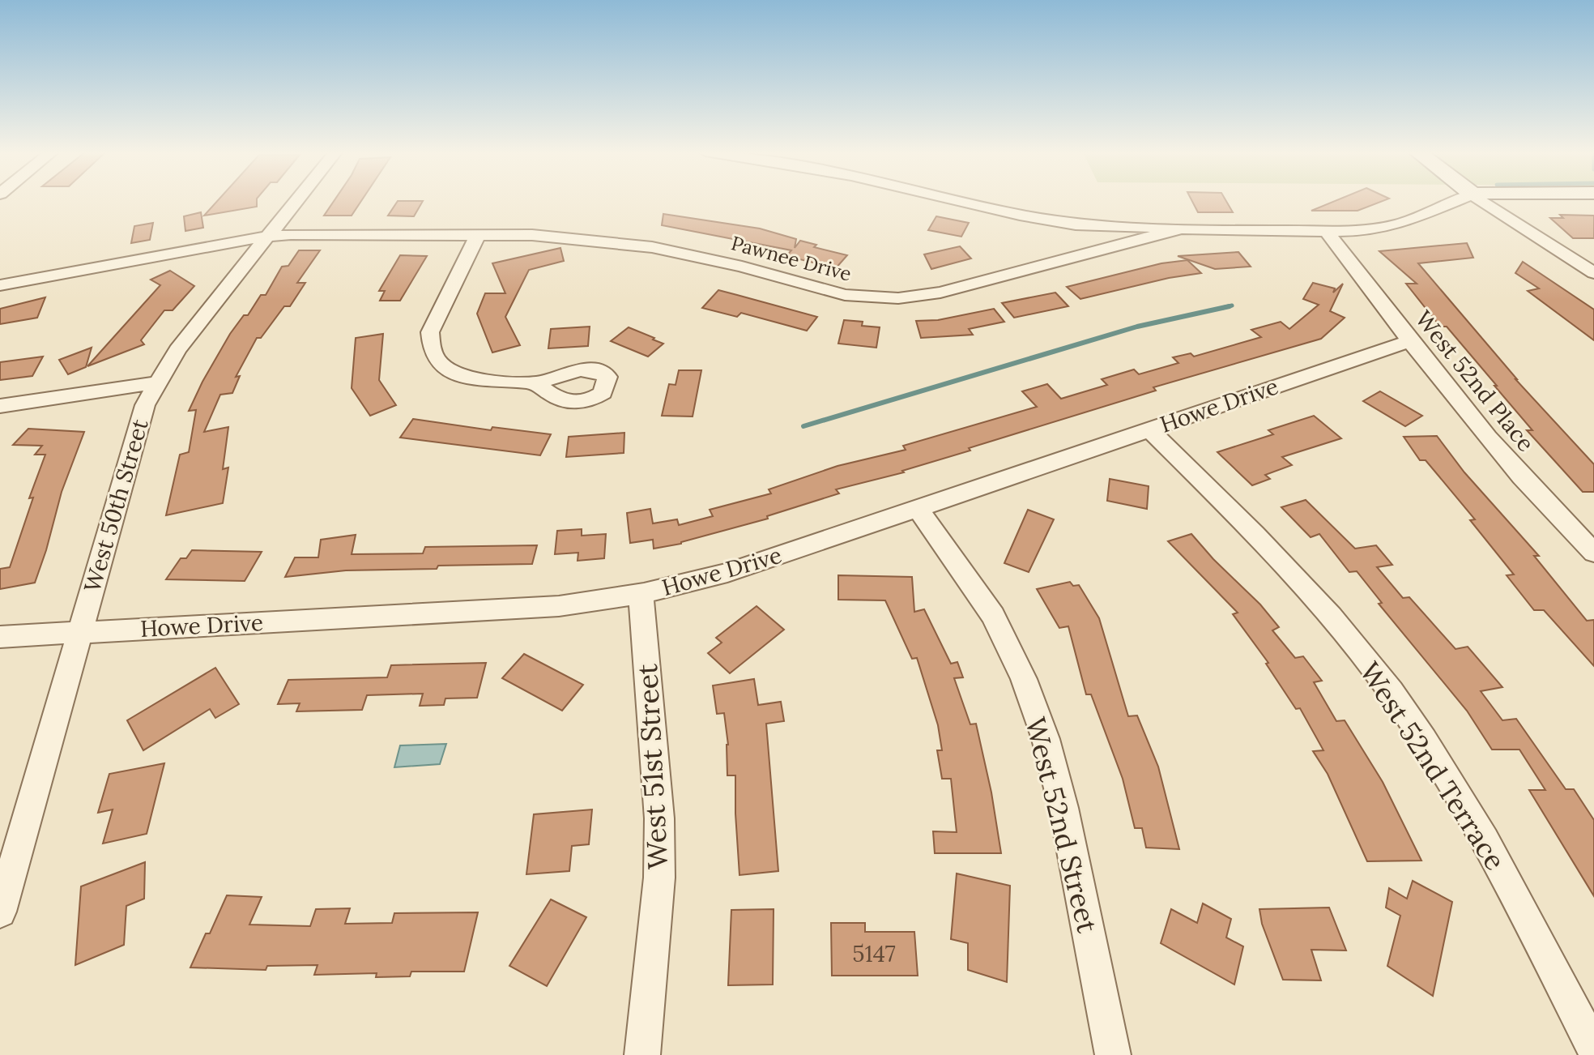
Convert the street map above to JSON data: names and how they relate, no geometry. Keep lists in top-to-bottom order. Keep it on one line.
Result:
{"streets":{"street":["Pawnee Drive","West 52nd Place","Howe Drive","West 50th Street","West 52nd Terrace","West 51st Street","West 52nd Street"]},"crossings":[["Pawnee Drive","West 50th Street"],["West 52nd Place","Howe Drive"],["Howe Drive","West 50th Street"],["Howe Drive","West 52nd Terrace"],["Howe Drive","West 51st Street"],["Howe Drive","West 52nd Street"]],"house_numbers":["5147"]}
